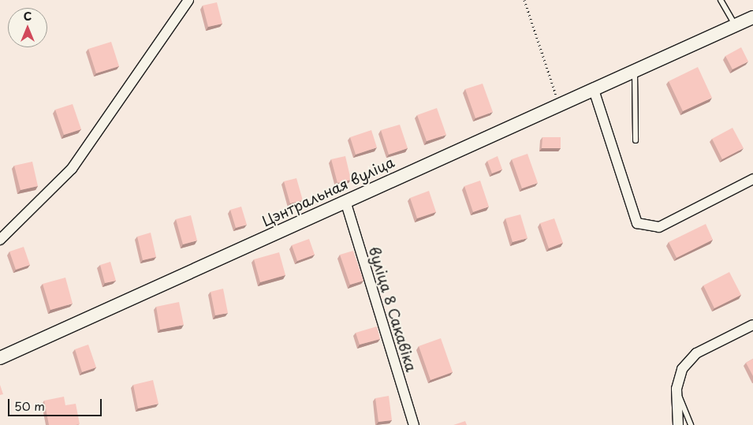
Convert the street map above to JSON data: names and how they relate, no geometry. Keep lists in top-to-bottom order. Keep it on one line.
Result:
{"streets":{"street":["Цэнтральная вуліца","вуліца 8 Сакавіка"]},"crossings":[["Цэнтральная вуліца","вуліца 8 Сакавіка"]],"scale_bar":"50 m","north":"top"}
